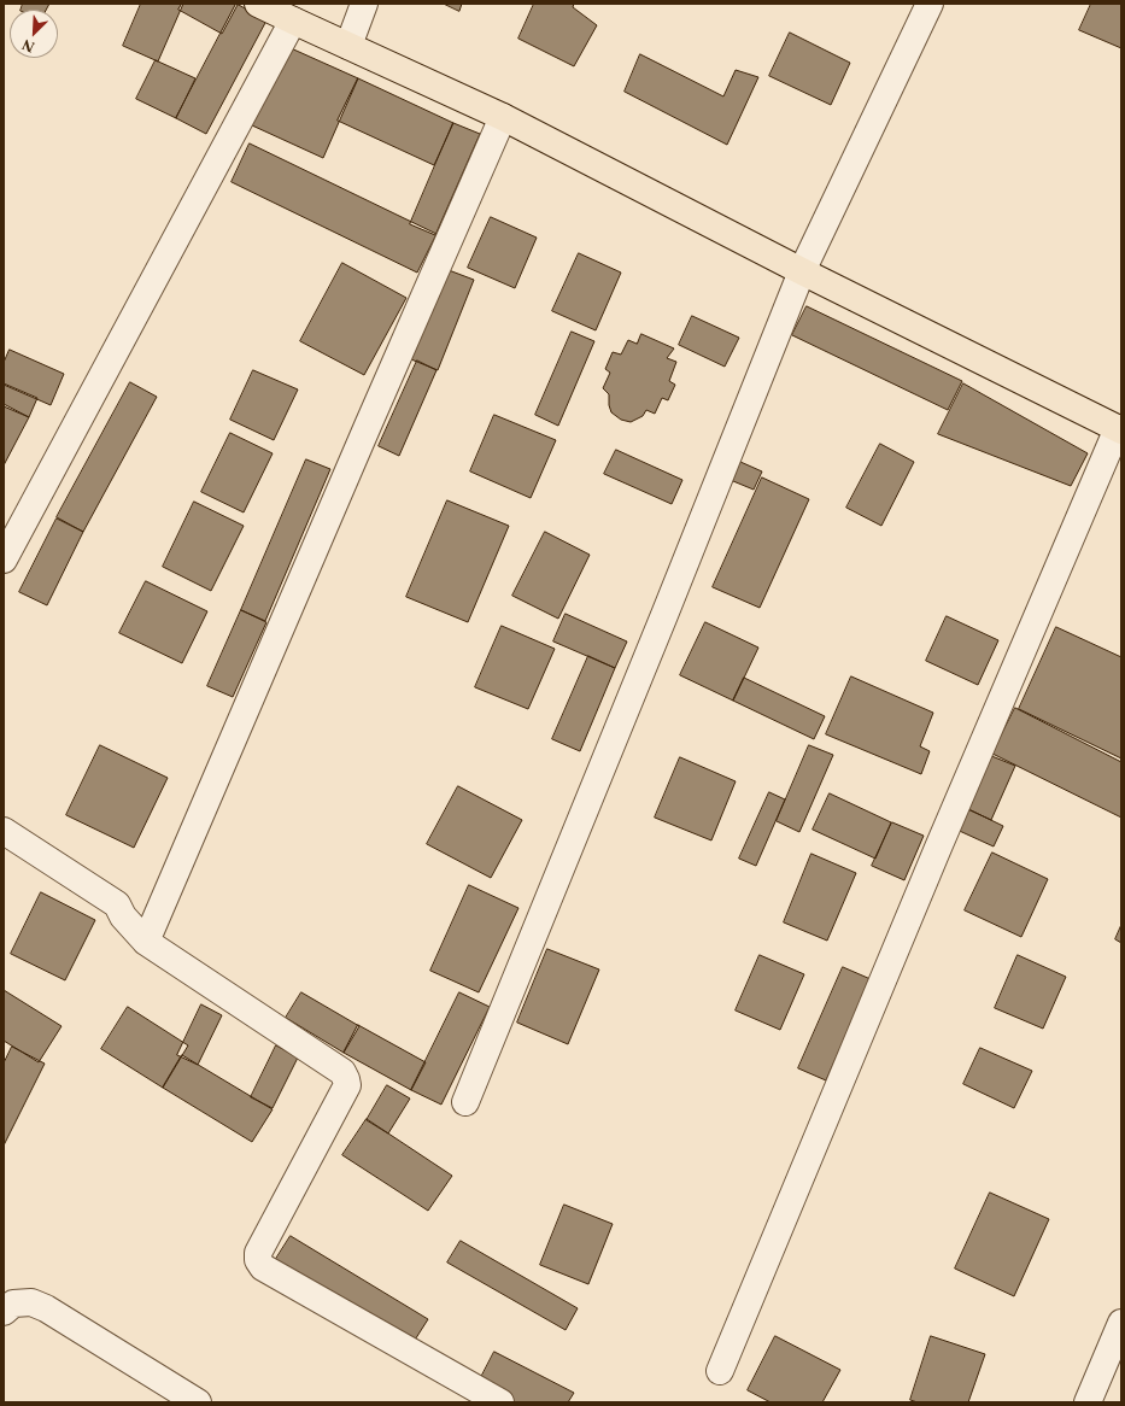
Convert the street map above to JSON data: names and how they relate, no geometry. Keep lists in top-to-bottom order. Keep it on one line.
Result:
{"north":"bottom left"}
